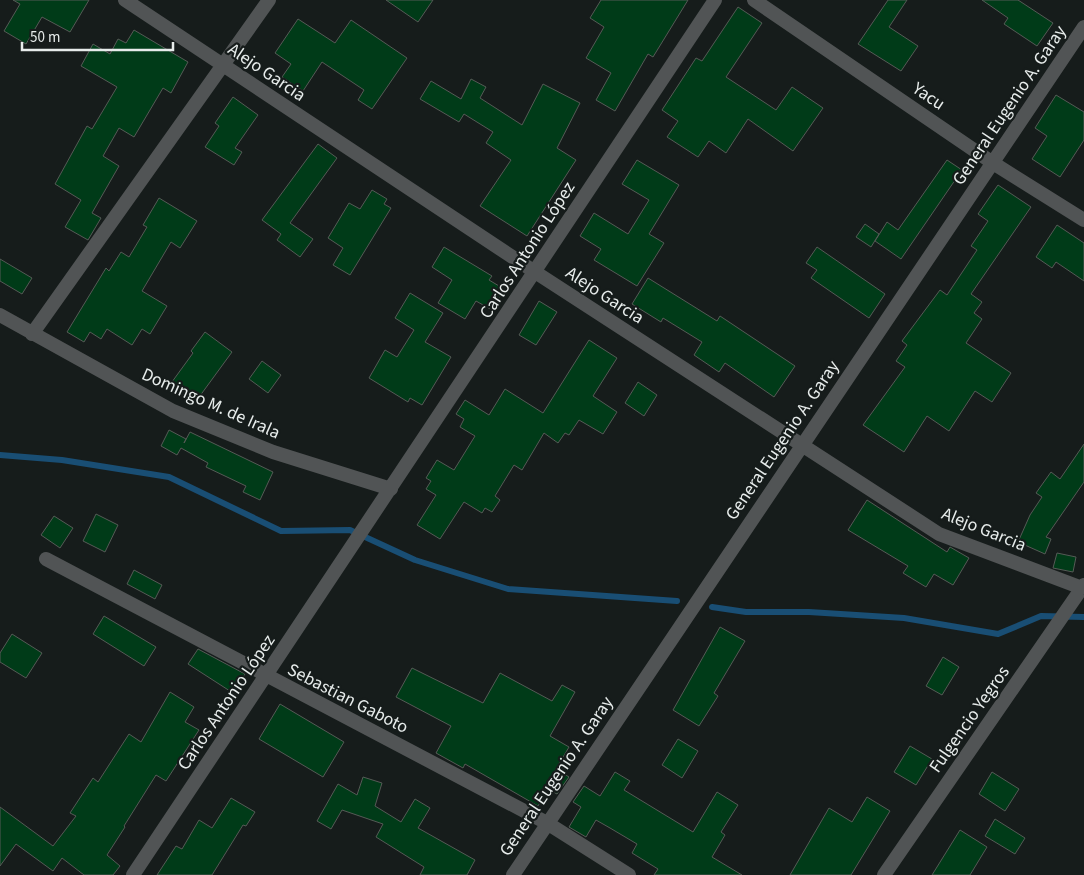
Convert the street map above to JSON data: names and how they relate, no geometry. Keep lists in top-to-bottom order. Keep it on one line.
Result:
{"streets":{"street":["Alejo Garcia","Yacu","General Eugenio A. Garay","Carlos Antonio López","Domingo M. de Irala","Sebastian Gaboto","Fulgencio Yegros"]},"crossings":[["Alejo Garcia","General Eugenio A. Garay"],["Alejo Garcia","Carlos Antonio López"],["Alejo Garcia","Fulgencio Yegros"],["Yacu","General Eugenio A. Garay"],["General Eugenio A. Garay","Sebastian Gaboto"],["Carlos Antonio López","Domingo M. de Irala"],["Carlos Antonio López","Sebastian Gaboto"]],"scale_bar":"50 m"}
